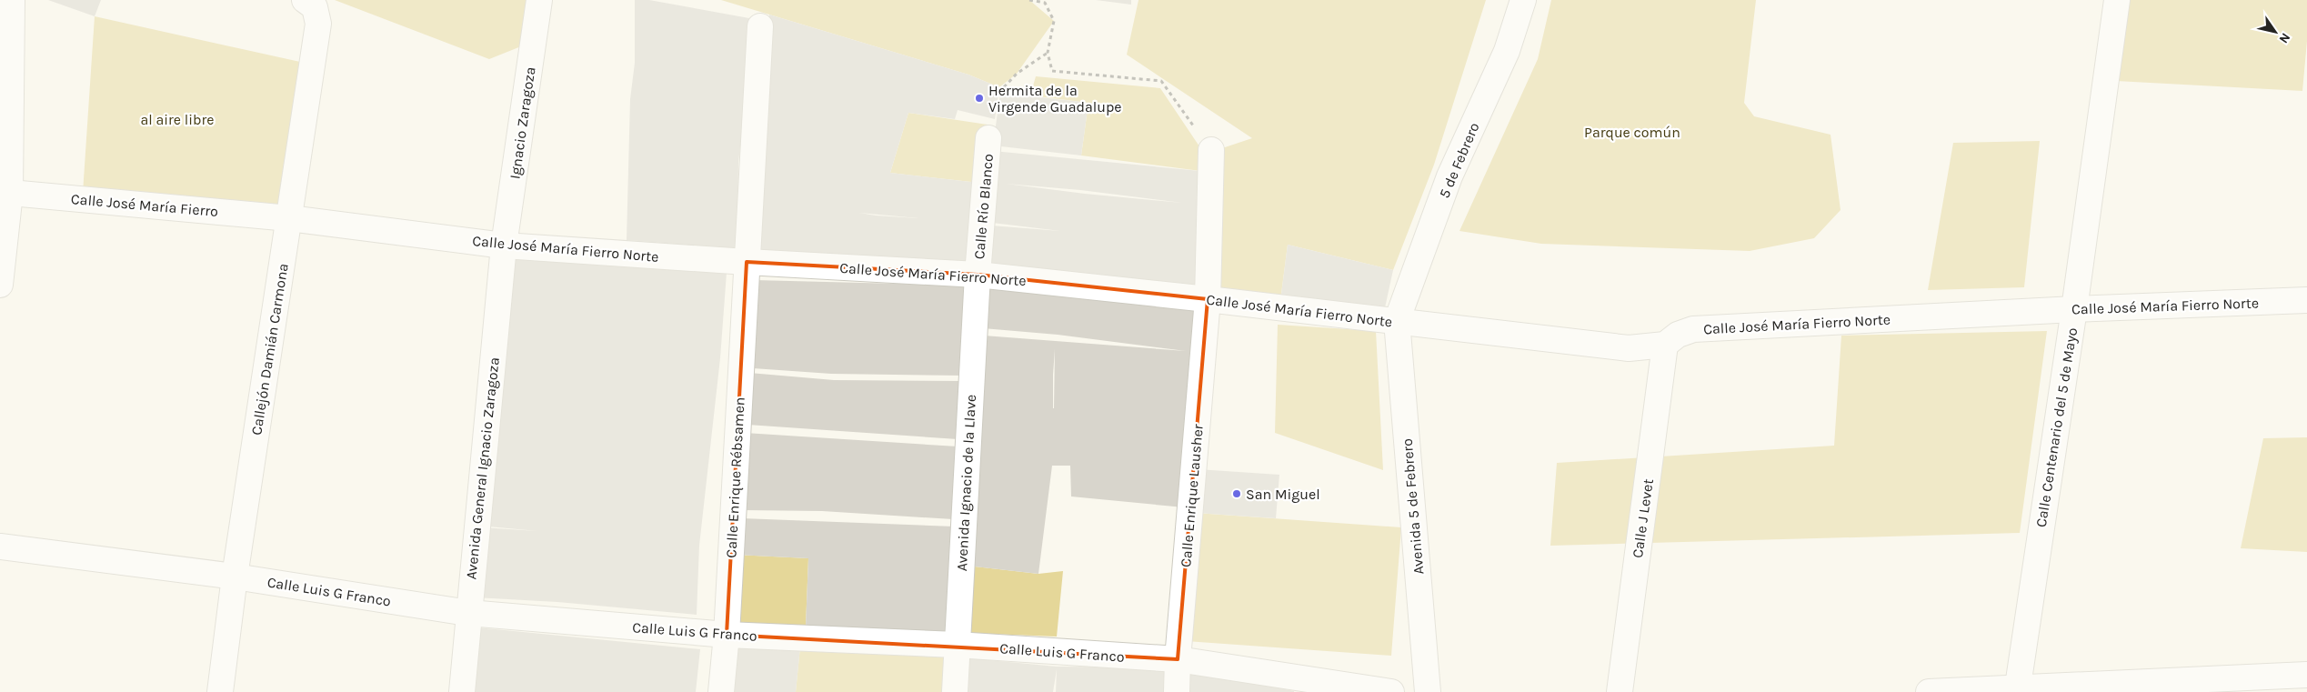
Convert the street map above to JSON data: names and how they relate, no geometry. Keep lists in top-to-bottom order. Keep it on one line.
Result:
{"streets":{"street":["Ignacio Zaragoza","5 de Febrero","Calle José María Fierro","Calle Río Blanco","Calle José María Fierro Norte","Callejón Damián Carmona","Calle Centenario del 5 de Mayo","Avenida General Ignacio Zaragoza","Calle Enrique Rébsamen","Avenida Ignacio de la Llave","Calle Enrique Lausher","Avenida 5 de Febrero","Calle J Levet","Calle Luis G Franco"]},"crossings":[["Ignacio Zaragoza","Calle José María Fierro Norte"],["Ignacio Zaragoza","Avenida General Ignacio Zaragoza"],["5 de Febrero","Calle José María Fierro Norte"],["5 de Febrero","Avenida 5 de Febrero"],["Calle José María Fierro","Calle José María Fierro Norte"],["Calle José María Fierro","Callejón Damián Carmona"],["Calle Río Blanco","Calle José María Fierro Norte"],["Calle Río Blanco","Avenida Ignacio de la Llave"],["Calle José María Fierro Norte","Callejón Damián Carmona"],["Calle José María Fierro Norte","Calle Centenario del 5 de Mayo"],["Calle José María Fierro Norte","Avenida General Ignacio Zaragoza"],["Calle José María Fierro Norte","Calle Enrique Rébsamen"],["Calle José María Fierro Norte","Avenida Ignacio de la Llave"],["Calle José María Fierro Norte","Calle Enrique Lausher"],["Calle José María Fierro Norte","Avenida 5 de Febrero"],["Calle José María Fierro Norte","Calle J Levet"],["Callejón Damián Carmona","Calle Luis G Franco"],["Avenida General Ignacio Zaragoza","Calle Luis G Franco"],["Calle Enrique Rébsamen","Calle Luis G Franco"],["Avenida Ignacio de la Llave","Calle Luis G Franco"],["Calle Enrique Lausher","Calle Luis G Franco"]],"parks":["al aire libre","Parque común"],"places":["Hermita de la Virgende Guadalupe","San Miguel"],"north":"bottom right"}
